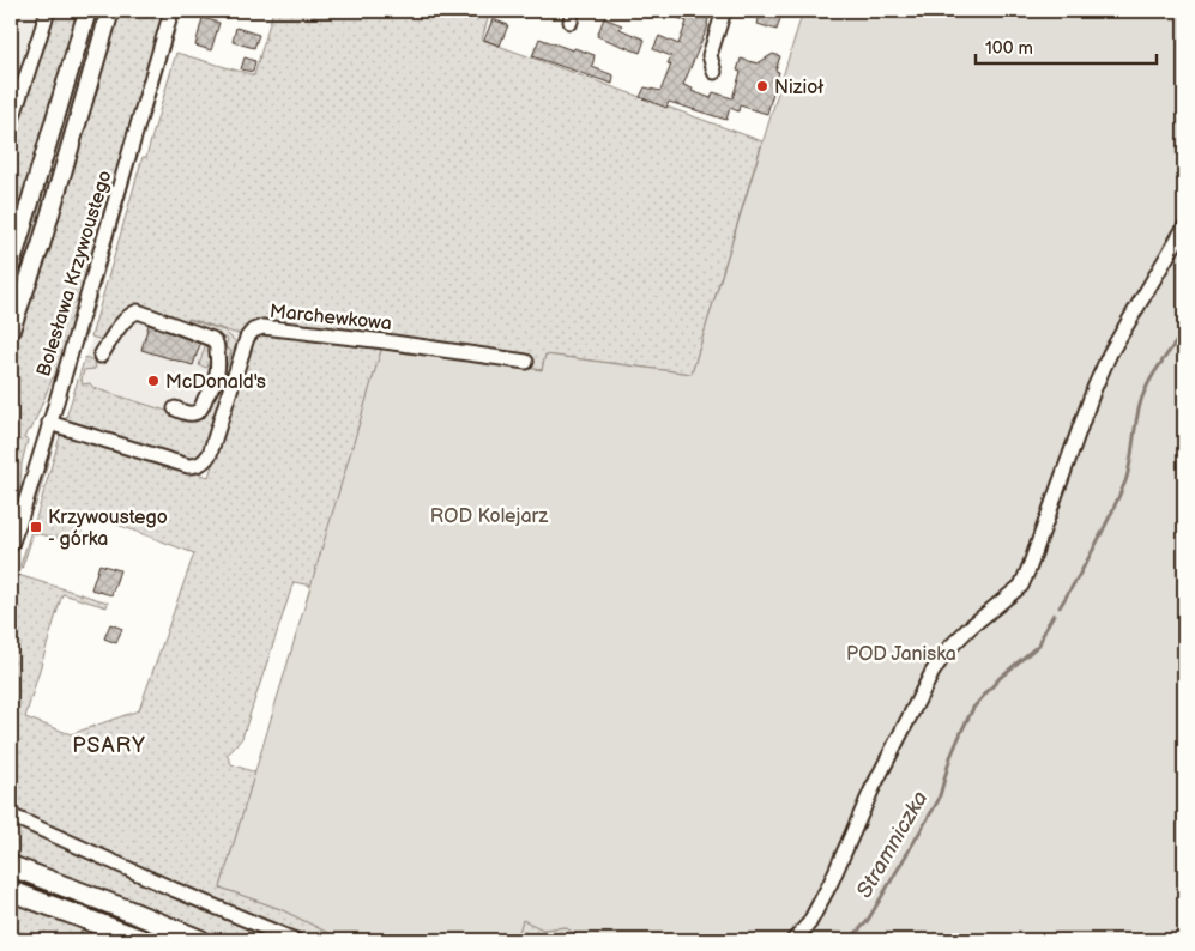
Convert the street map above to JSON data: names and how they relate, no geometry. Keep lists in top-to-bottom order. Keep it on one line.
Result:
{"streets":{"street":["Bolesława Krzywoustego","Marchewkowa"]},"crossings":[["Bolesława Krzywoustego","Marchewkowa"]],"districts":["PSARY"],"water":["Stramniczka"],"parks":["ROD Kolejarz","POD Janiska"],"places":{"other":["Nizioł","McDonald's"],"transit":["Krzywoustego - górka"]},"scale_bar":"100 m"}
